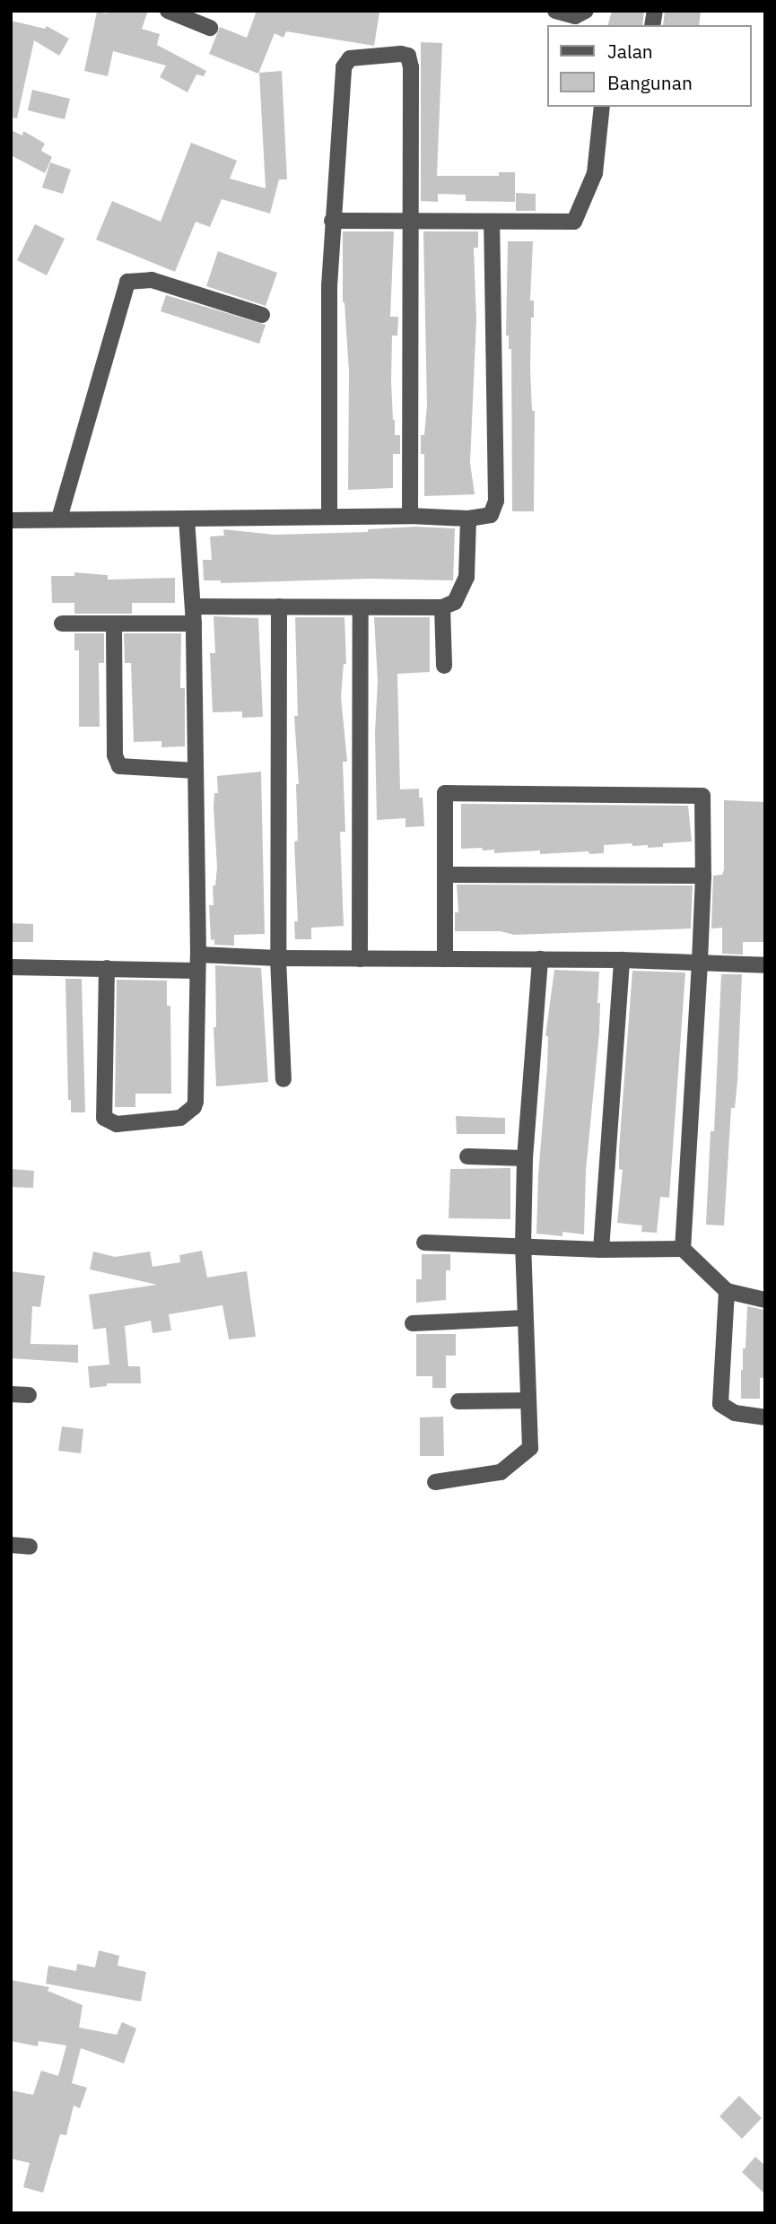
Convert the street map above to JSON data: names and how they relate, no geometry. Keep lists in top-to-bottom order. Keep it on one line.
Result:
{"legend":["Jalan","Bangunan"]}
